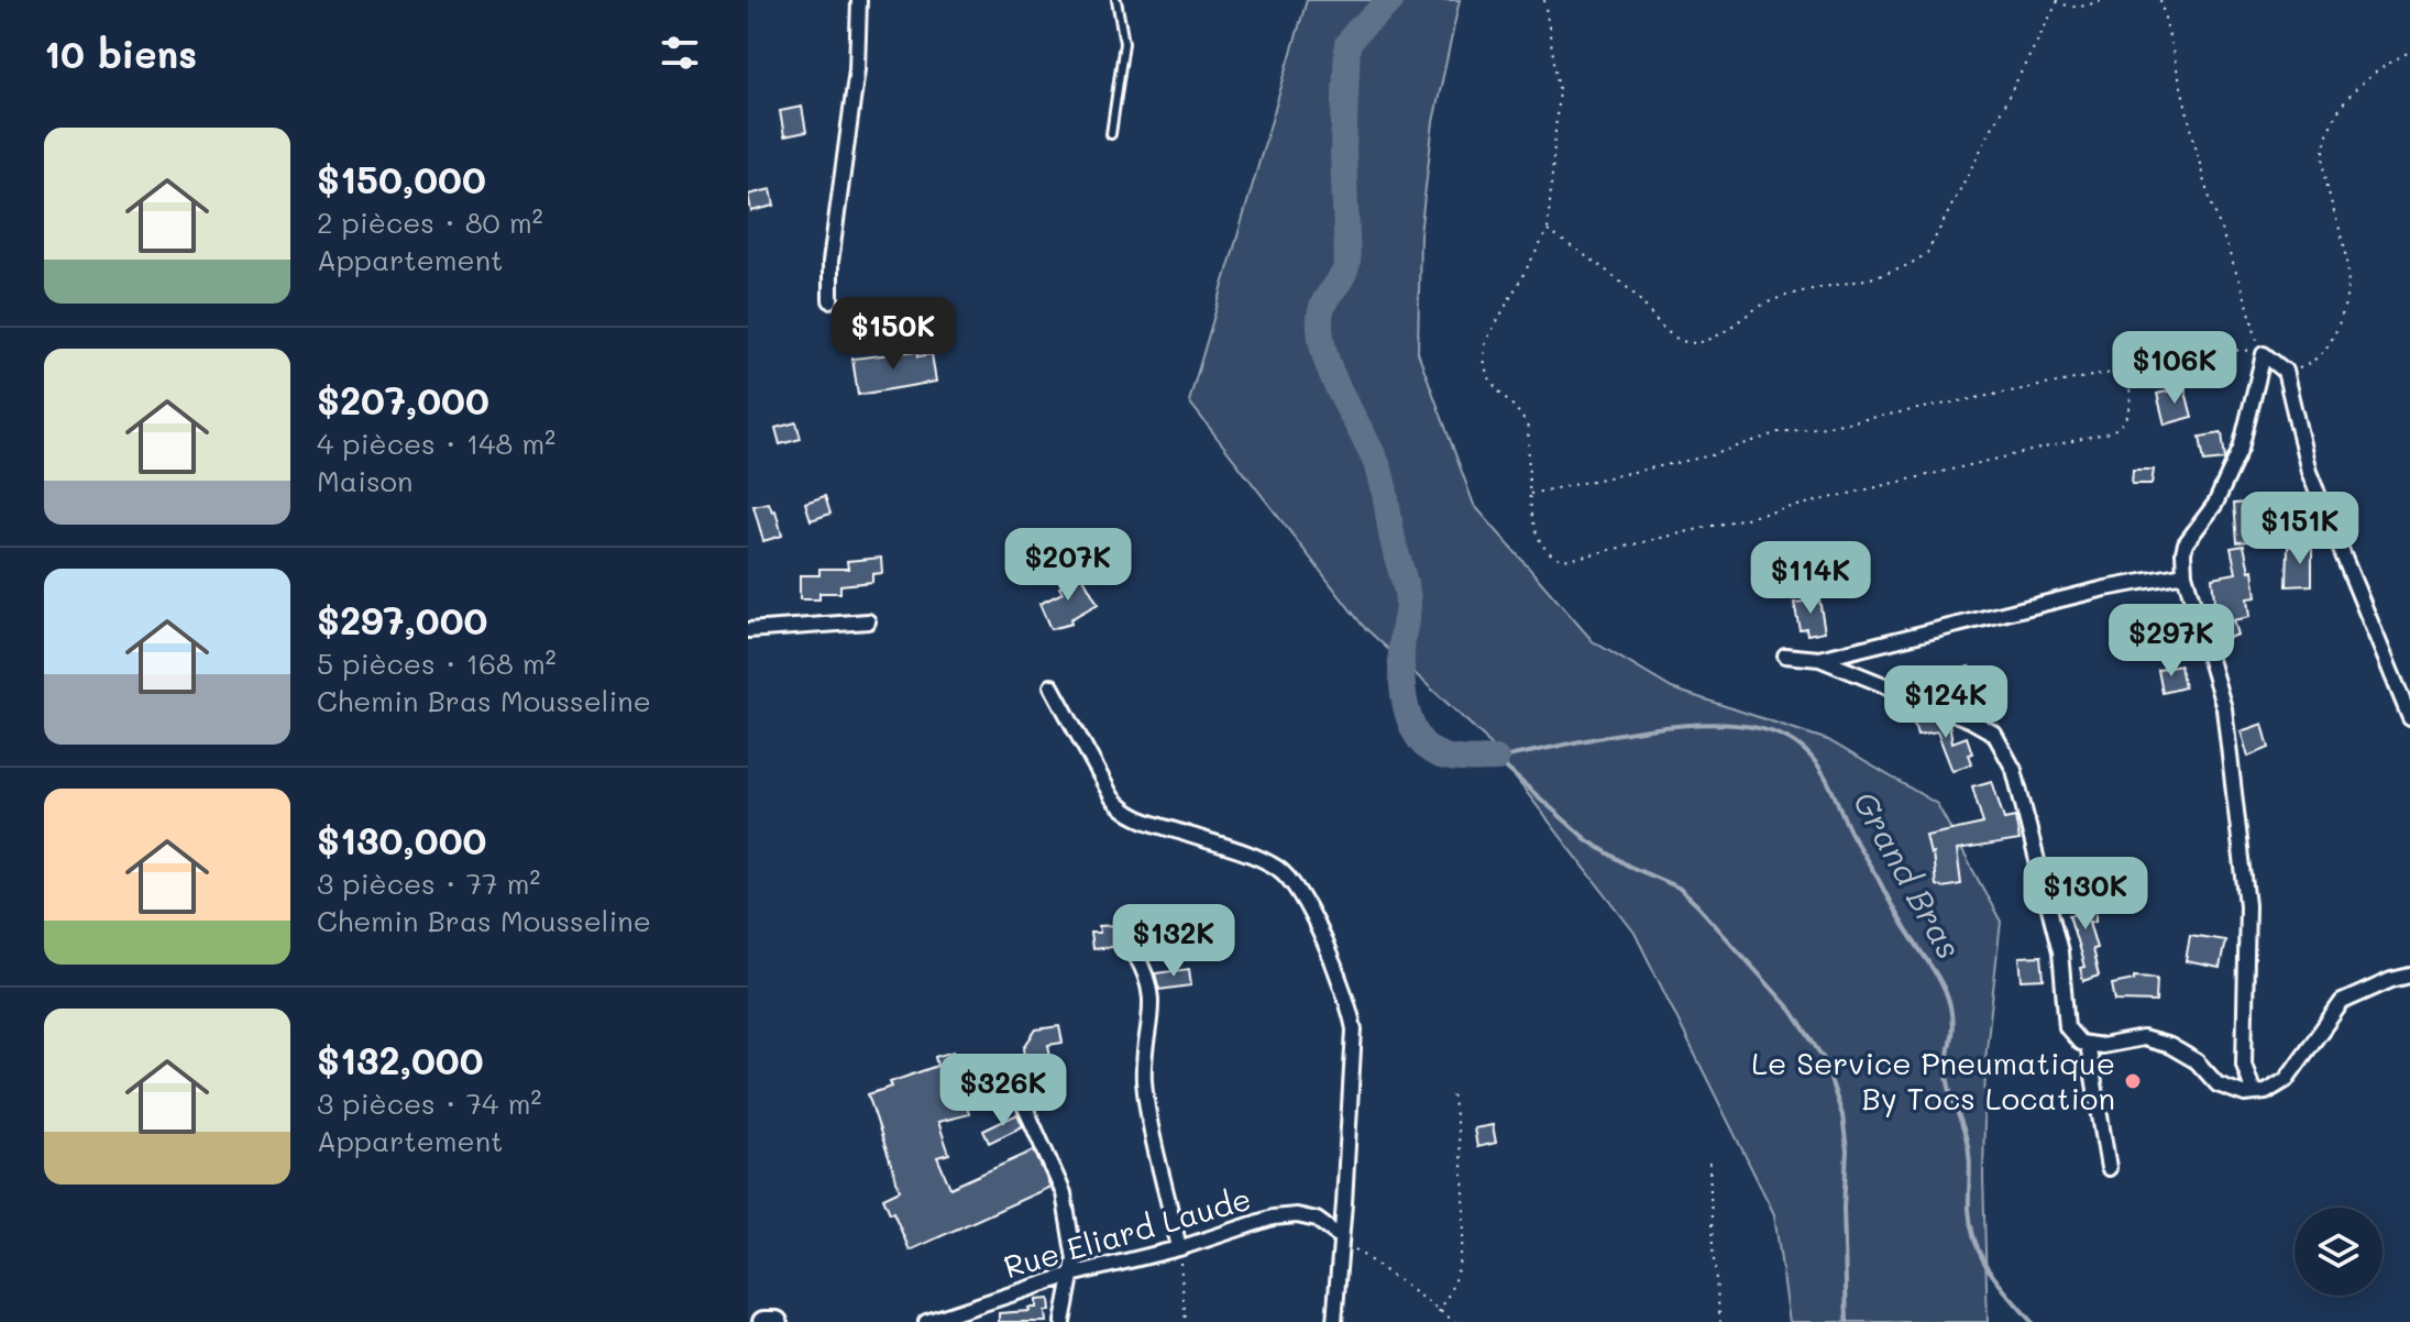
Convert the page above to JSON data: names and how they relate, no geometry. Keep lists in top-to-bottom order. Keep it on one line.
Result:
{"streets":{"street":["Rue Eliard Laude"]},"water":["Grand Bras"],"places":["Le Service Pneumatique By Tocs Location"],"page":{"heading":"10 biens","list":[{"name":"$150,000","note":"2 pièces · 80 m² · Appartement"},{"name":"$207,000","note":"4 pièces · 148 m² · Maison"},{"name":"$297,000","note":"5 pièces · 168 m² · Chemin Bras Mousseline"},{"name":"$130,000","note":"3 pièces · 77 m² · Chemin Bras Mousseline"},{"name":"$132,000","note":"3 pièces · 74 m² · Appartement"}],"price":["$150K","$106K","$151K","$207K","$114K","$297K","$124K","$130K","$132K","$326K"]}}
